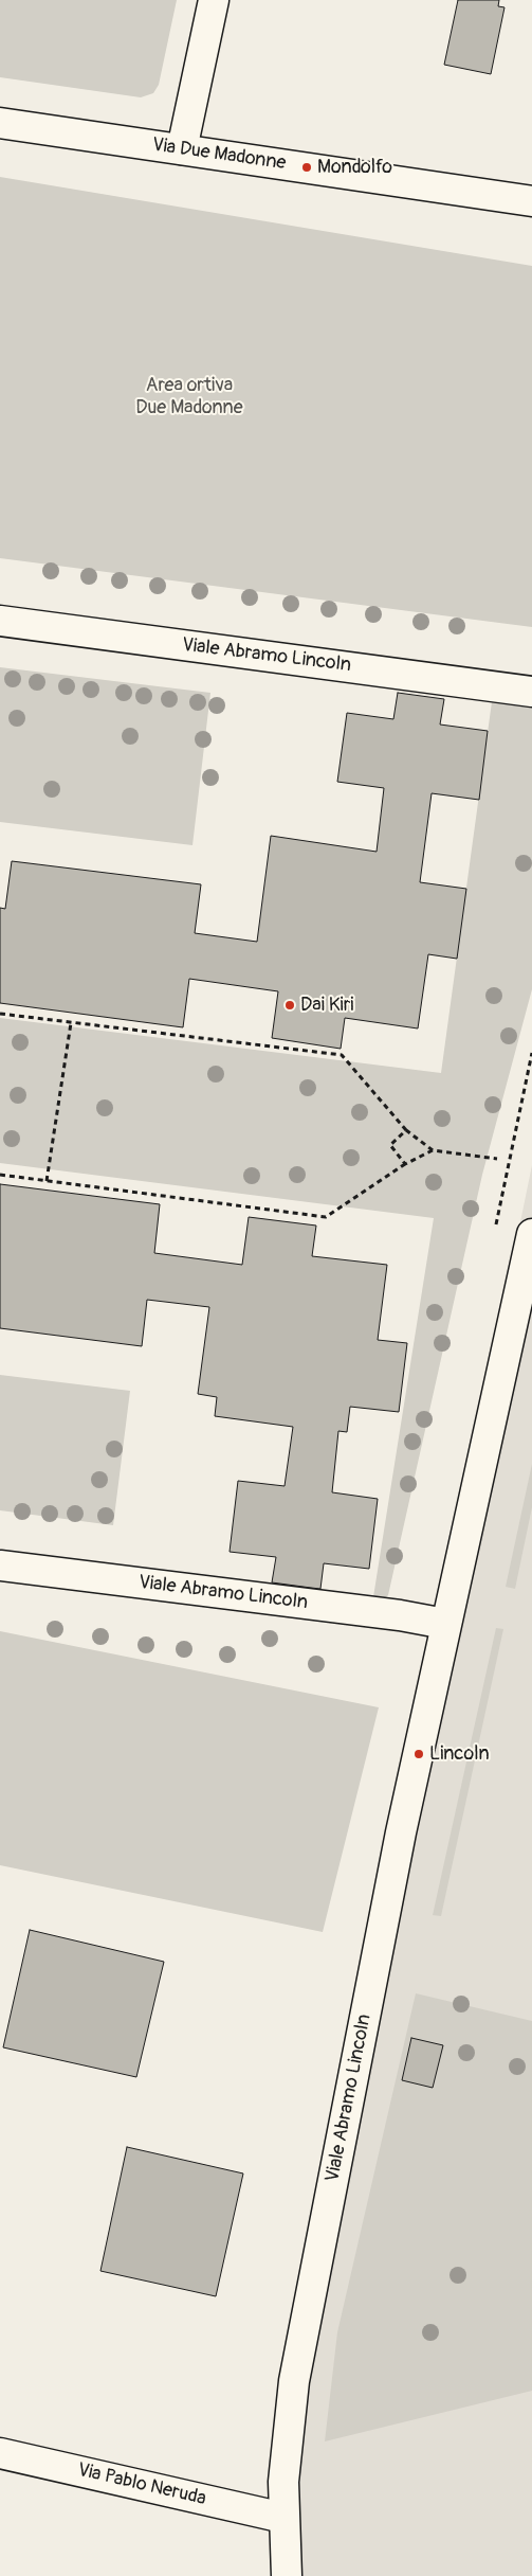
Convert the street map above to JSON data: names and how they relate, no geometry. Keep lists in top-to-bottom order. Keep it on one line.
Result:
{"streets":{"street":["Via Due Madonne","Viale Abramo Lincoln","Via Pablo Neruda"]},"crossings":[["Viale Abramo Lincoln","Via Pablo Neruda"]],"parks":["Area ortiva Due Madonne"],"places":["Mondolfo","Dai Kiri","Lincoln"]}
